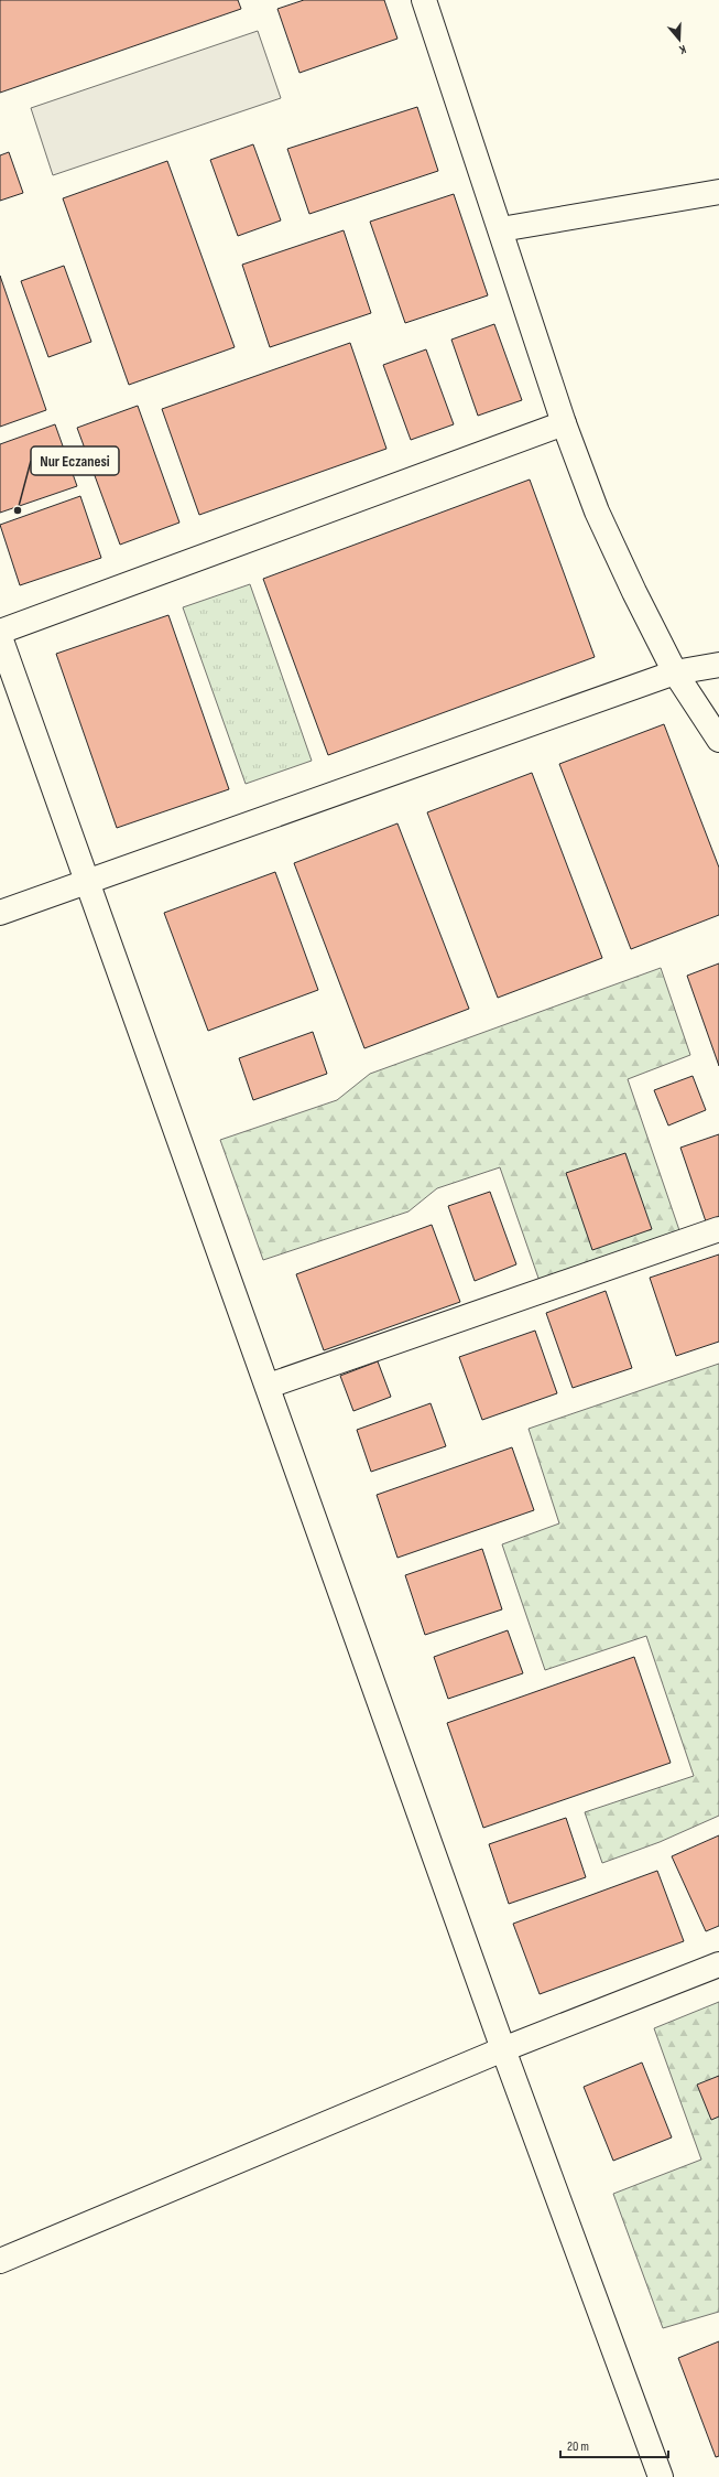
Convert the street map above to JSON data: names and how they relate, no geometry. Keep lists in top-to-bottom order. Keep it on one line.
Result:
{"places":["Nur Eczanesi"],"scale_bar":"20 m","north":"bottom"}
